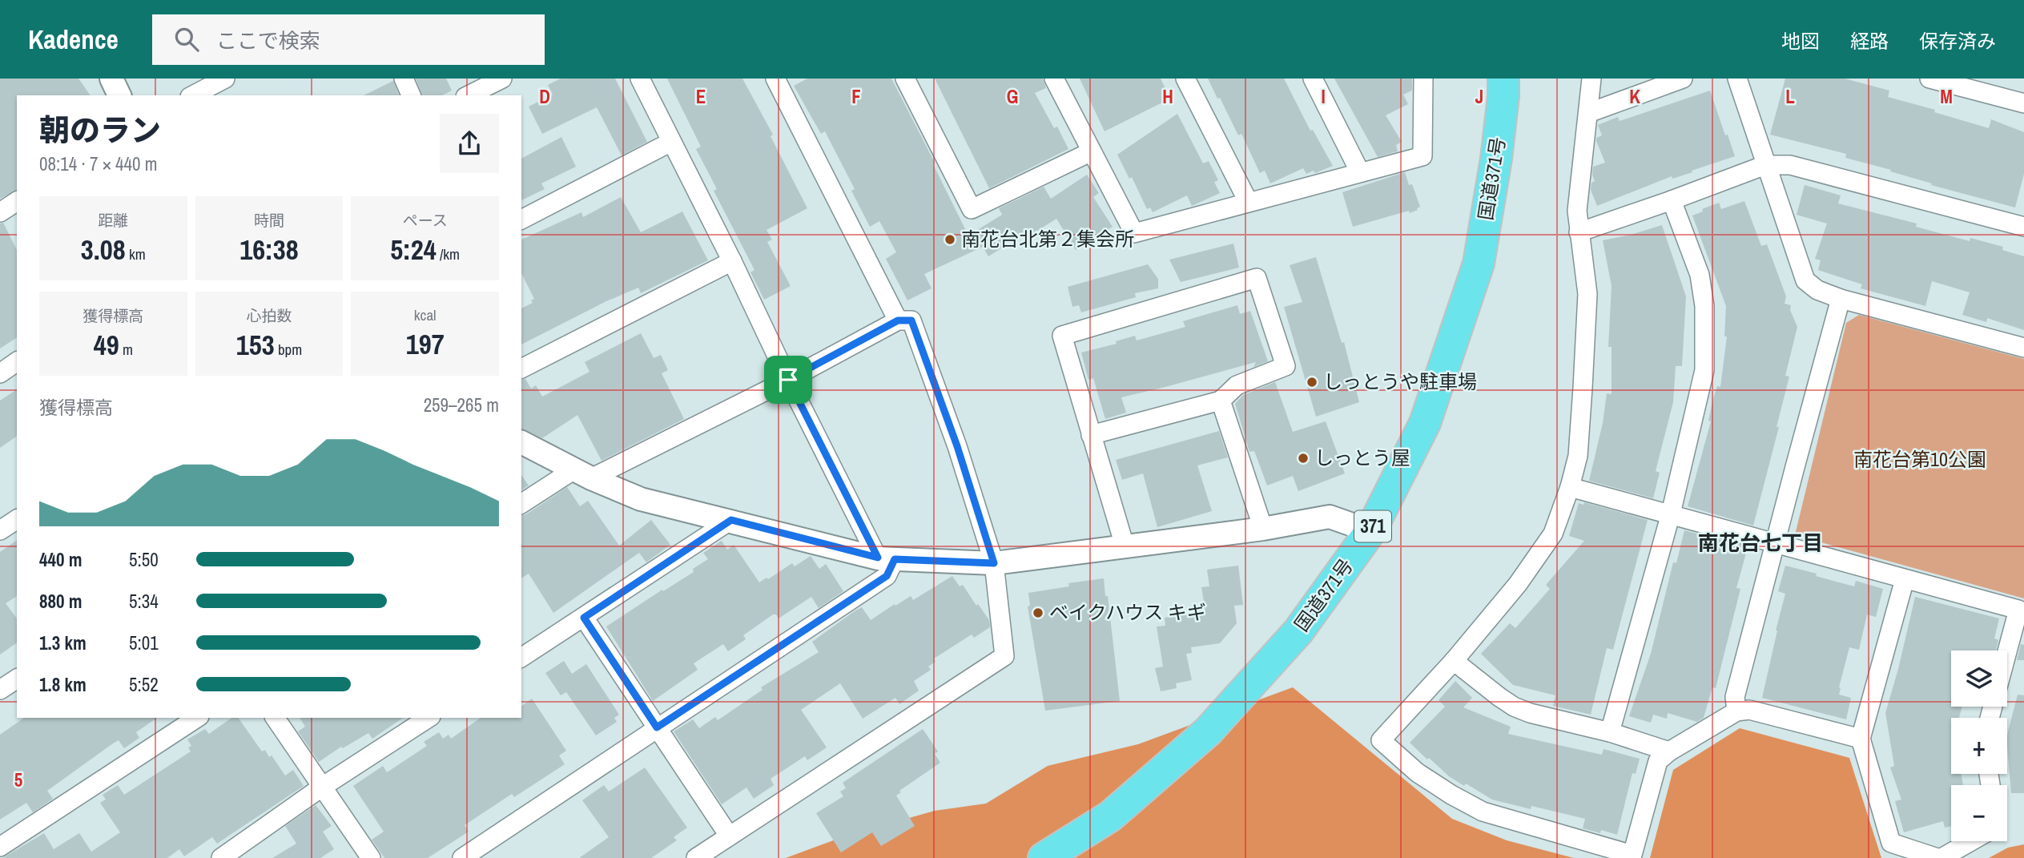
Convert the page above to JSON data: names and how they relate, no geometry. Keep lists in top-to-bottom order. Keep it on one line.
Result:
{"streets":{"highway":["国道371号","371"]},"districts":["南花台七丁目"],"parks":["南花台第10公園"],"places":["南花台北第２集会所","しっとうや駐車場","しっとう屋","ベイクハウス キギ"],"page":{"header":"Kadence","search":"ここで検索","nav":["地図","経路","保存済み"],"heading":["朝のラン","08:14 · 7 × 440 m"],"stats":[["距離","3.08 km"],["時間","16:38"],["ペース","5:24 /km"],["獲得標高","49 m"],["心拍数","153 bpm"],["kcal","197"]],"chart":["獲得標高","259–265 m"],"list":[{"name":"440 m","note":"5:50"},{"name":"880 m","note":"5:34"},{"name":"1.3 km","note":"5:01"},{"name":"1.8 km","note":"5:52"}],"map_buttons":["+","−"]},"grid":{"columns":["D","E","F","G","H","I","J","K","L","M"],"rows":["5"]}}
